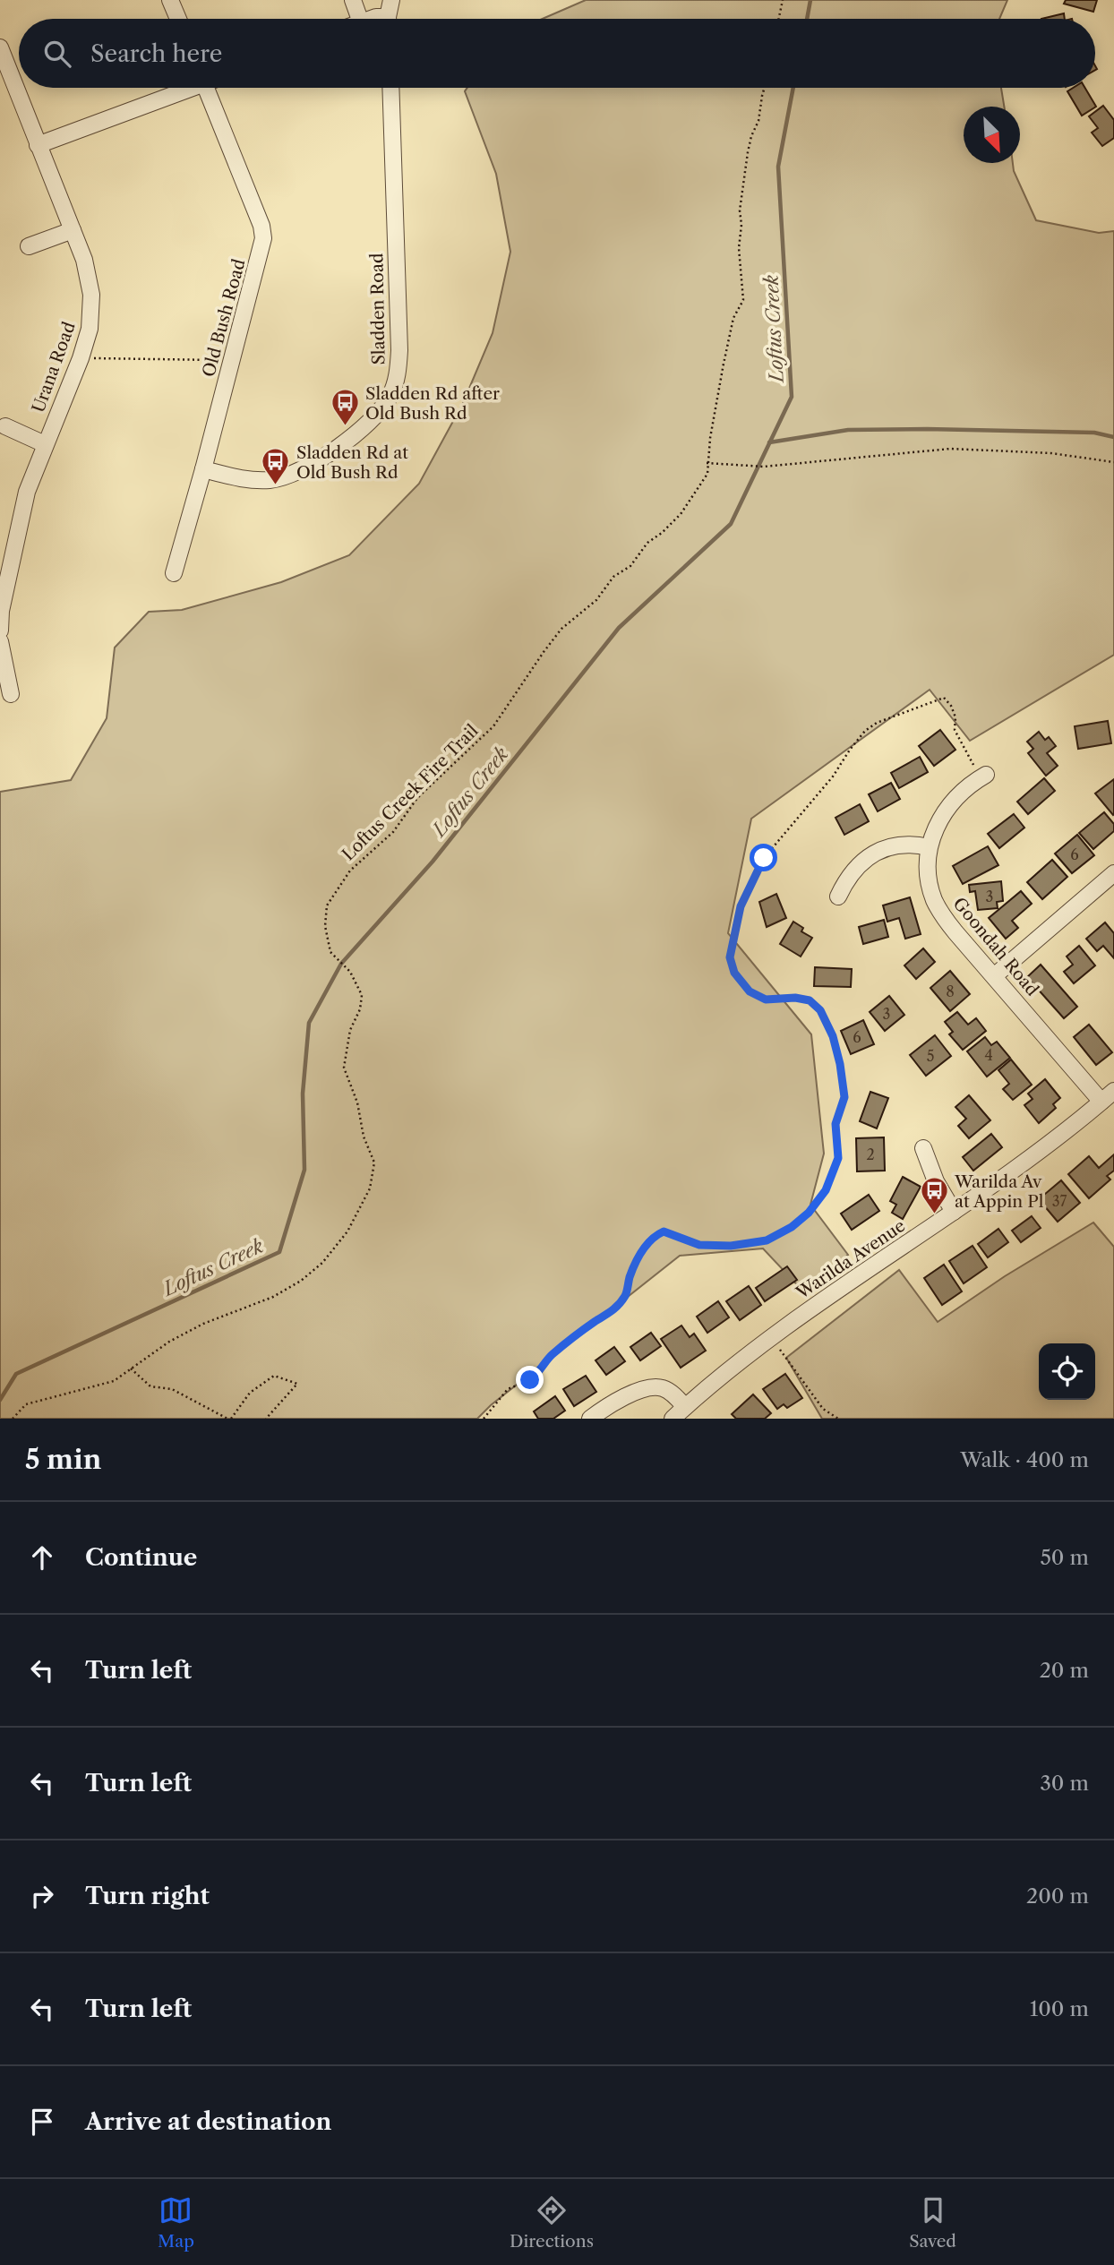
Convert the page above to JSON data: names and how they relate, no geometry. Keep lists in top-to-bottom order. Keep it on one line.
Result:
{"streets":{"street":["Sladden Road","Old Bush Road","Urana Road","Goondah Road","Warilda Avenue"],"path":["Loftus Creek Fire Trail"]},"crossings":[["Sladden Road","Old Bush Road"],["Goondah Road","Warilda Avenue"]],"water":["Loftus Creek"],"places":{"bus stop":["Sladden Rd after Old Bush Rd","Sladden Rd at Old Bush Rd","Warilda Av at Appin Pl"]},"house_numbers":["6","3","8","3","6","4","5","2","37"],"north":"bottom right","page":{"search":"Search here","heading":["5 min","Walk · 400 m"],"list":[["Continue","50 m"],["Turn left","20 m"],["Turn left","30 m"],["Turn right","200 m"],["Turn left","100 m"],"Arrive at destination"],"nav":["Map","Directions","Saved"]}}
